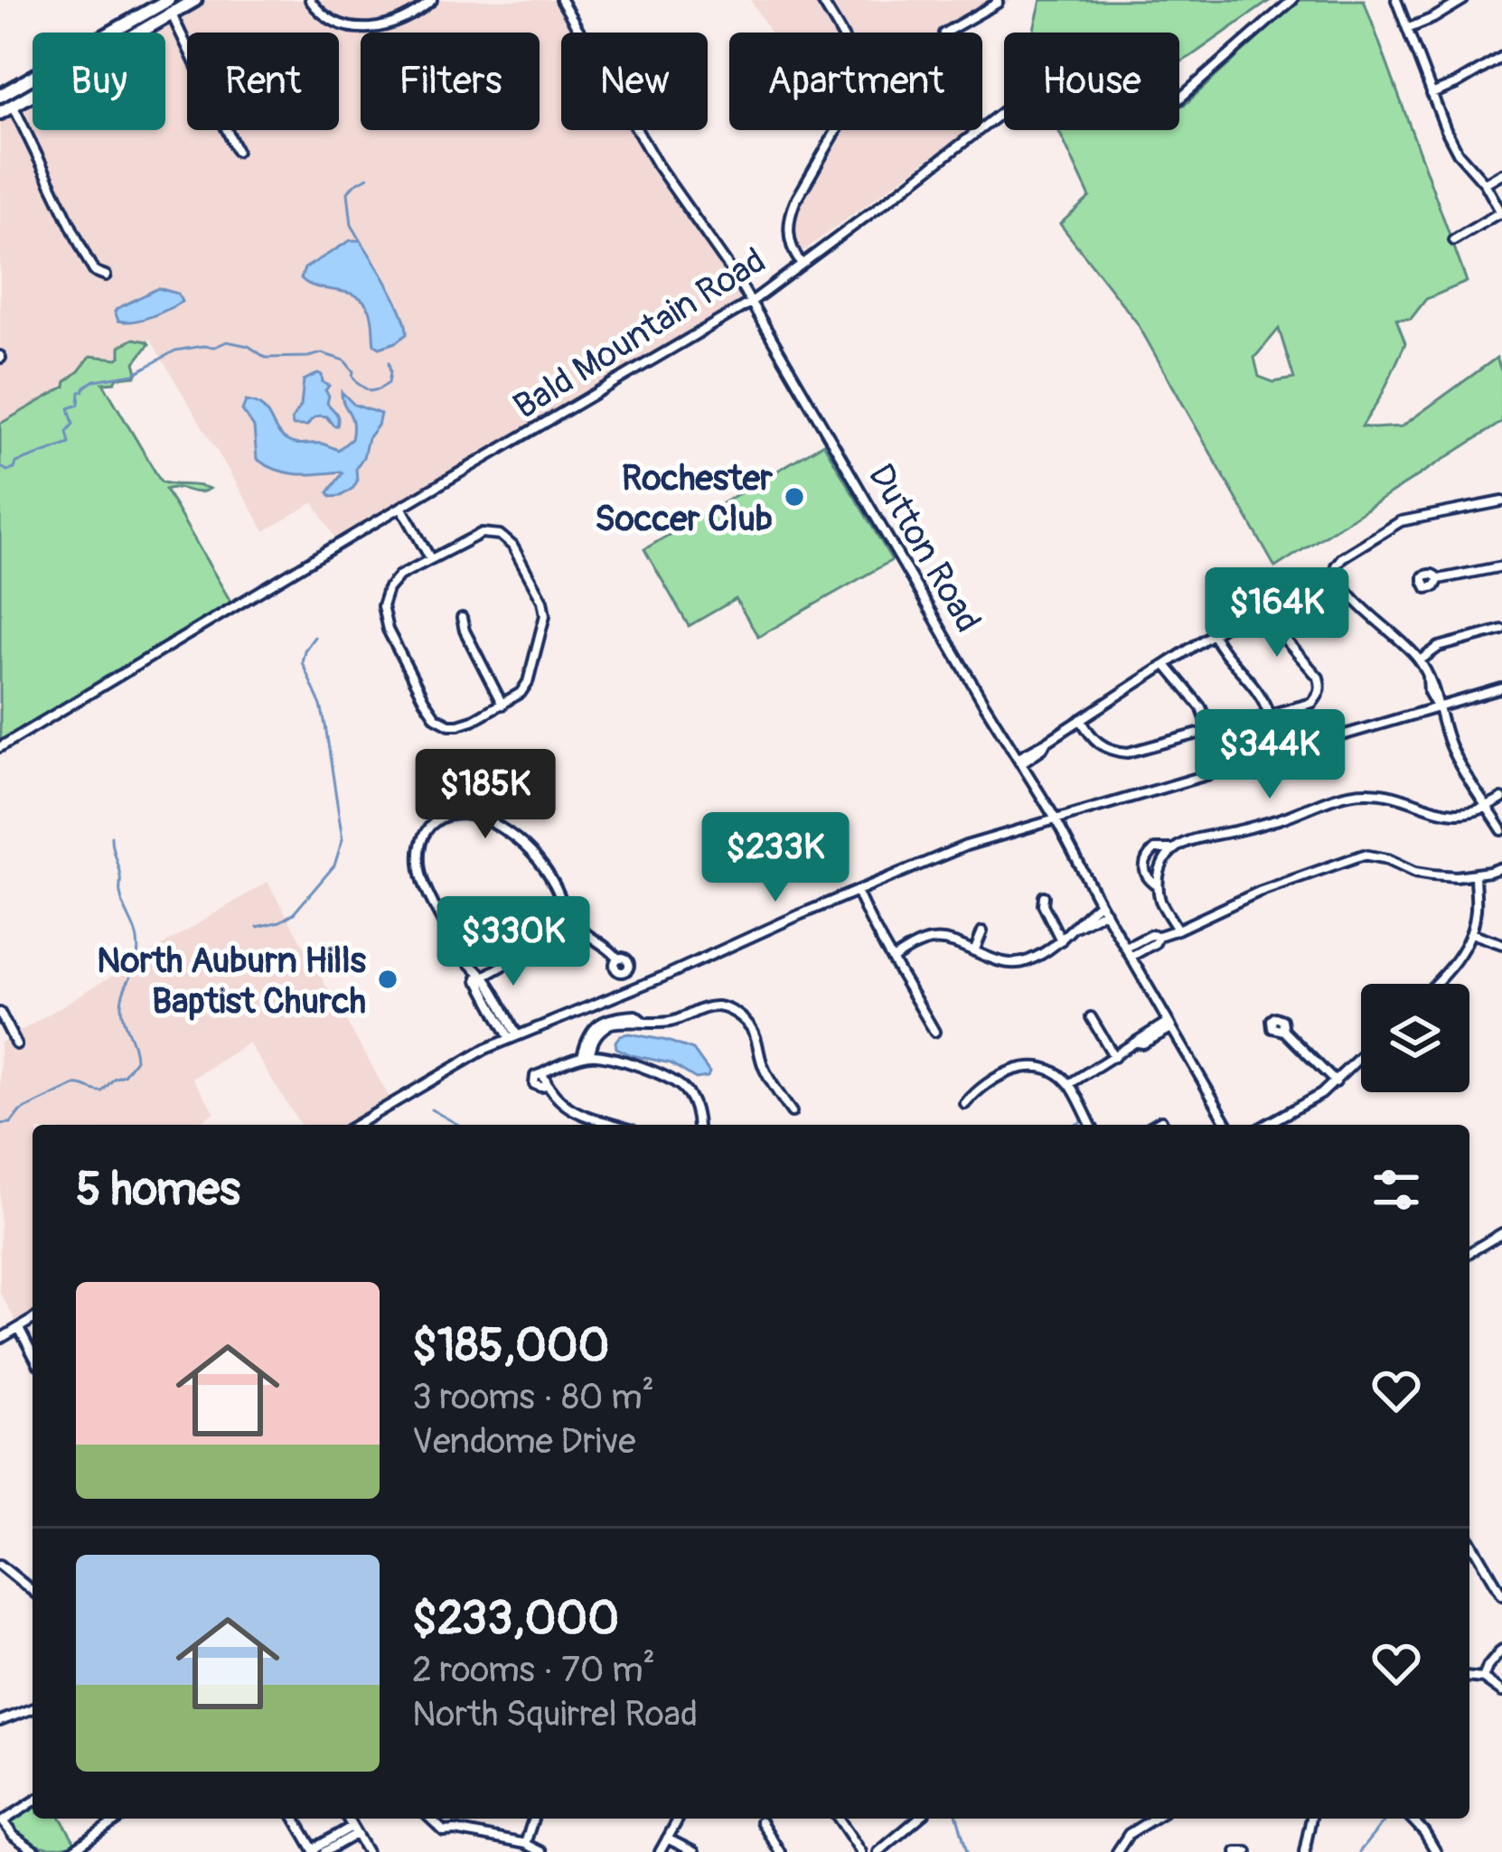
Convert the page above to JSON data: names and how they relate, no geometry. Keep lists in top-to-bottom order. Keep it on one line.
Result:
{"streets":{"street":["Bald Mountain Road","Dutton Road"]},"crossings":[["Bald Mountain Road","Dutton Road"]],"places":["Rochester Soccer Club","North Auburn Hills Baptist Church"],"page":{"chip":["Buy","Rent","Filters","New","Apartment","House"],"price":["$164K","$344K","$185K","$233K","$330K"],"heading":"5 homes","list":[{"name":"$185,000","note":"3 rooms · 80 m² · Vendome Drive"},{"name":"$233,000","note":"2 rooms · 70 m² · North Squirrel Road"}]}}
